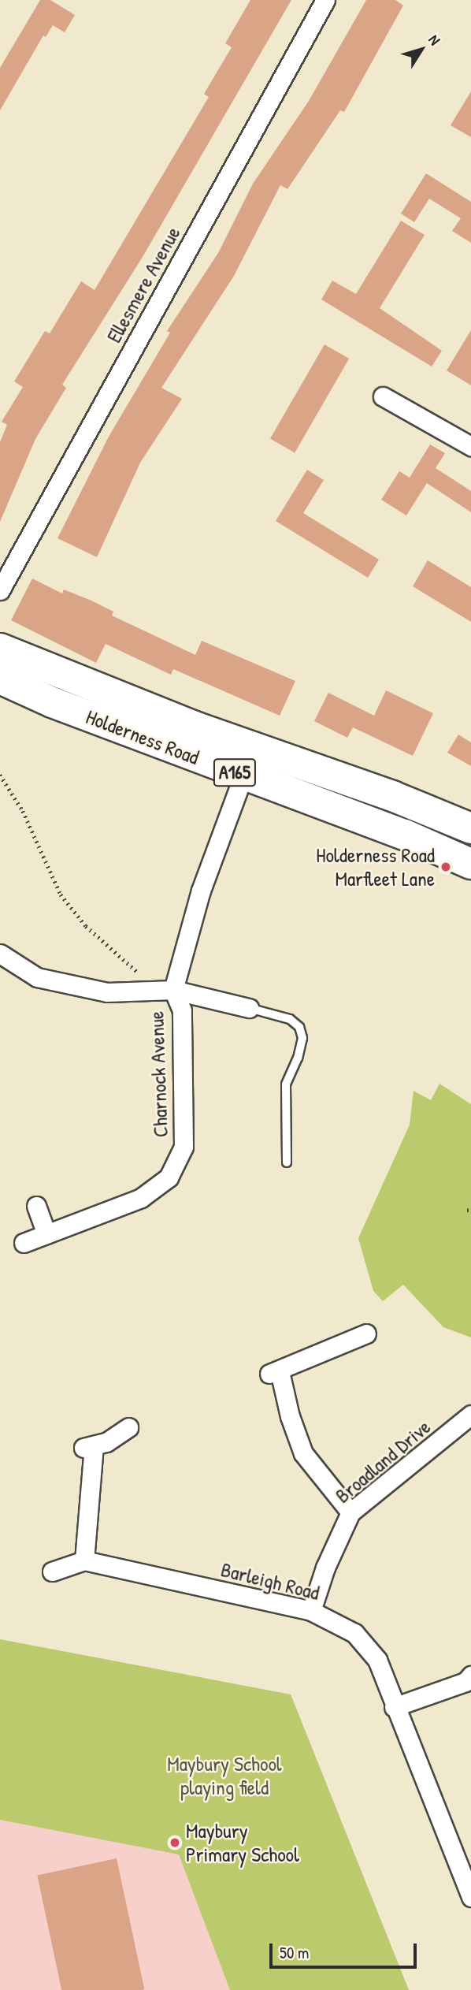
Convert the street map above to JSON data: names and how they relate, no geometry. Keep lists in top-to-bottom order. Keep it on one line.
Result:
{"streets":{"highway":["Holderness Road","A165"],"street":["Ellesmere Avenue","Charnock Avenue","Broadland Drive","Barleigh Road"]},"crossings":[["Holderness Road","Charnock Avenue"],["Broadland Drive","Barleigh Road"]],"parks":["Maybury School playing field"],"places":["Holderness Road Marfleet Lane","Maybury Primary School"],"scale_bar":"50 m","north":"top right"}
